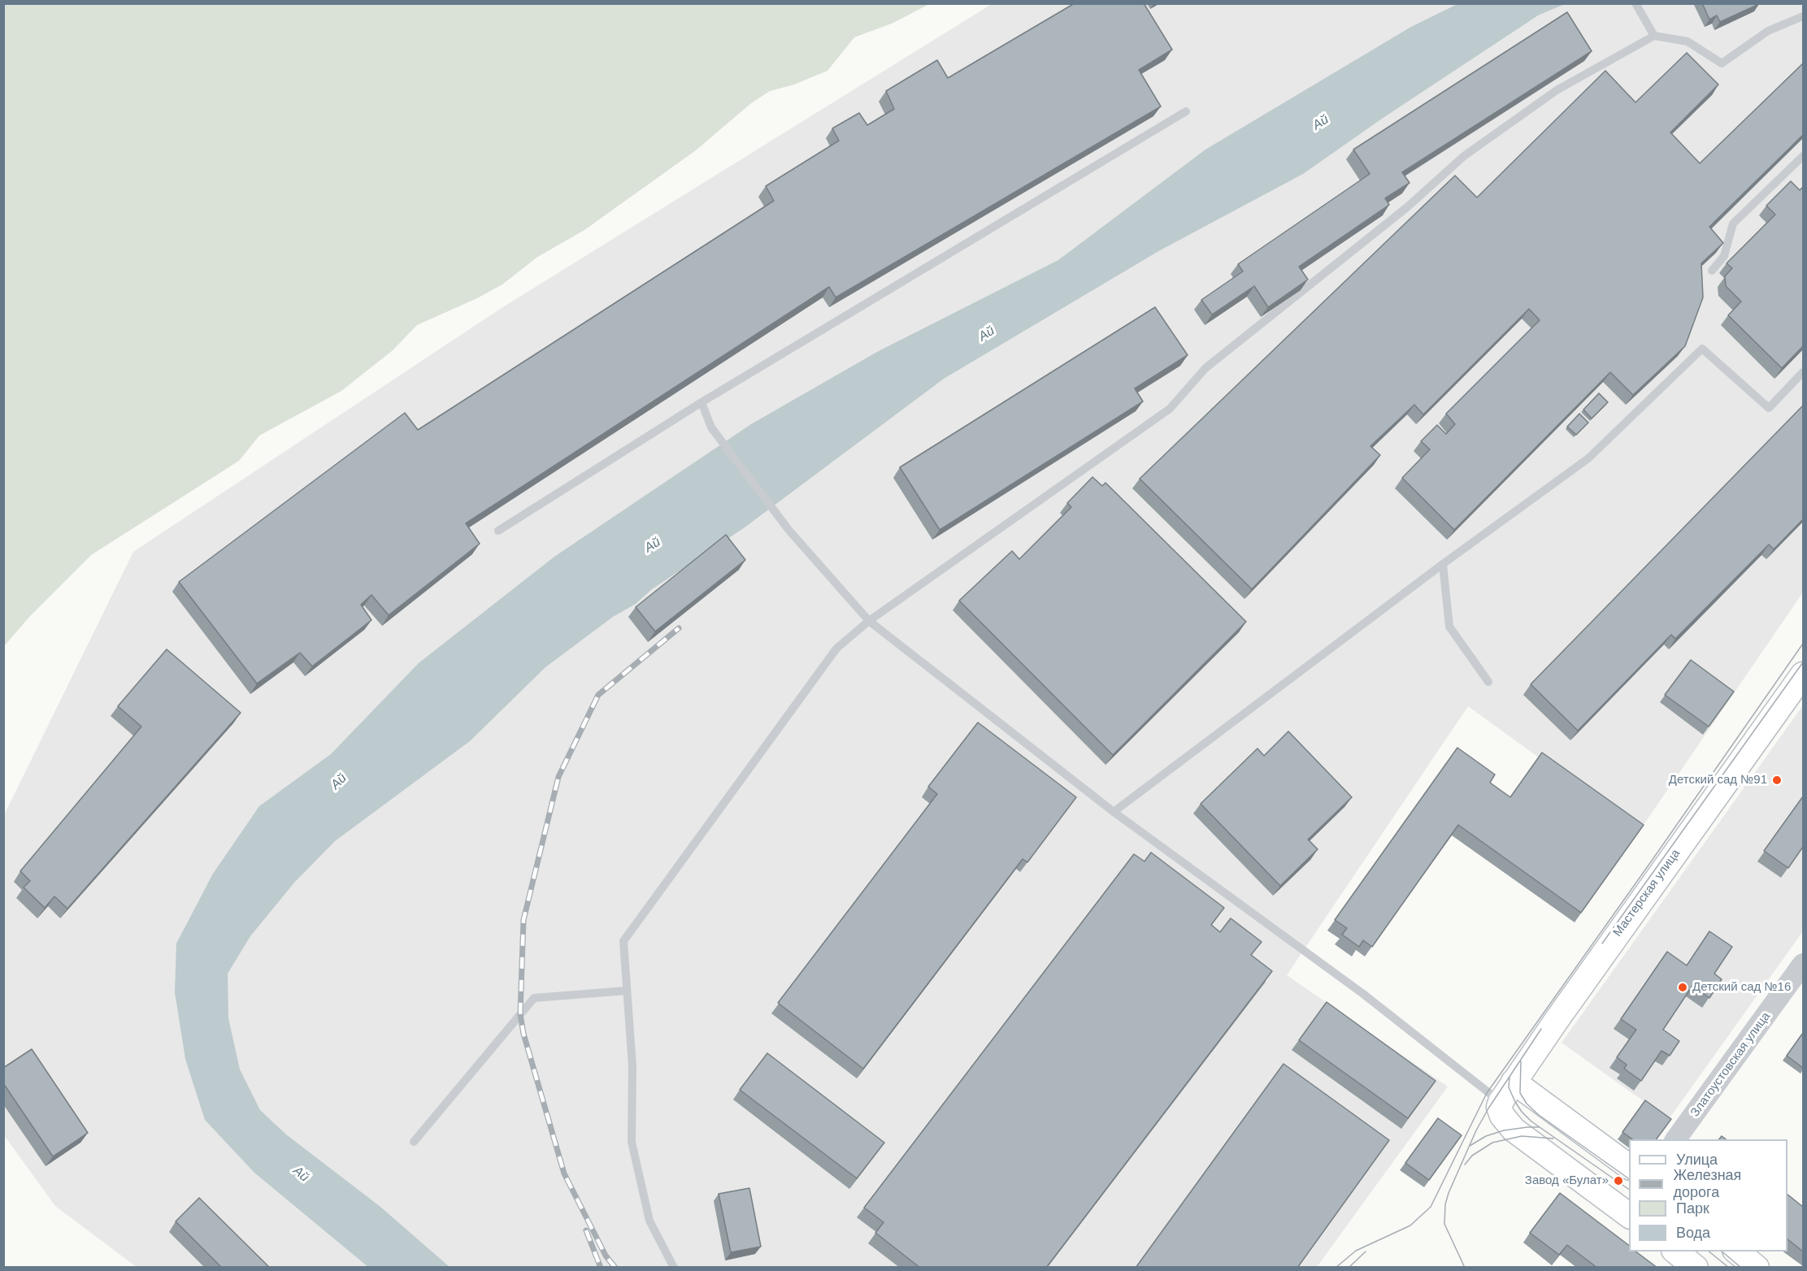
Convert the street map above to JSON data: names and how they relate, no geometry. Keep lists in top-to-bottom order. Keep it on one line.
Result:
{"streets":{"main road":["Мастерская улица"],"street":["Златоустовская улица"]},"water":["Ай"],"places":["Детский сад №91","Детский сад №16","Завод «Булат»"],"legend":["Улица","Железная дорога","Парк","Вода"]}
